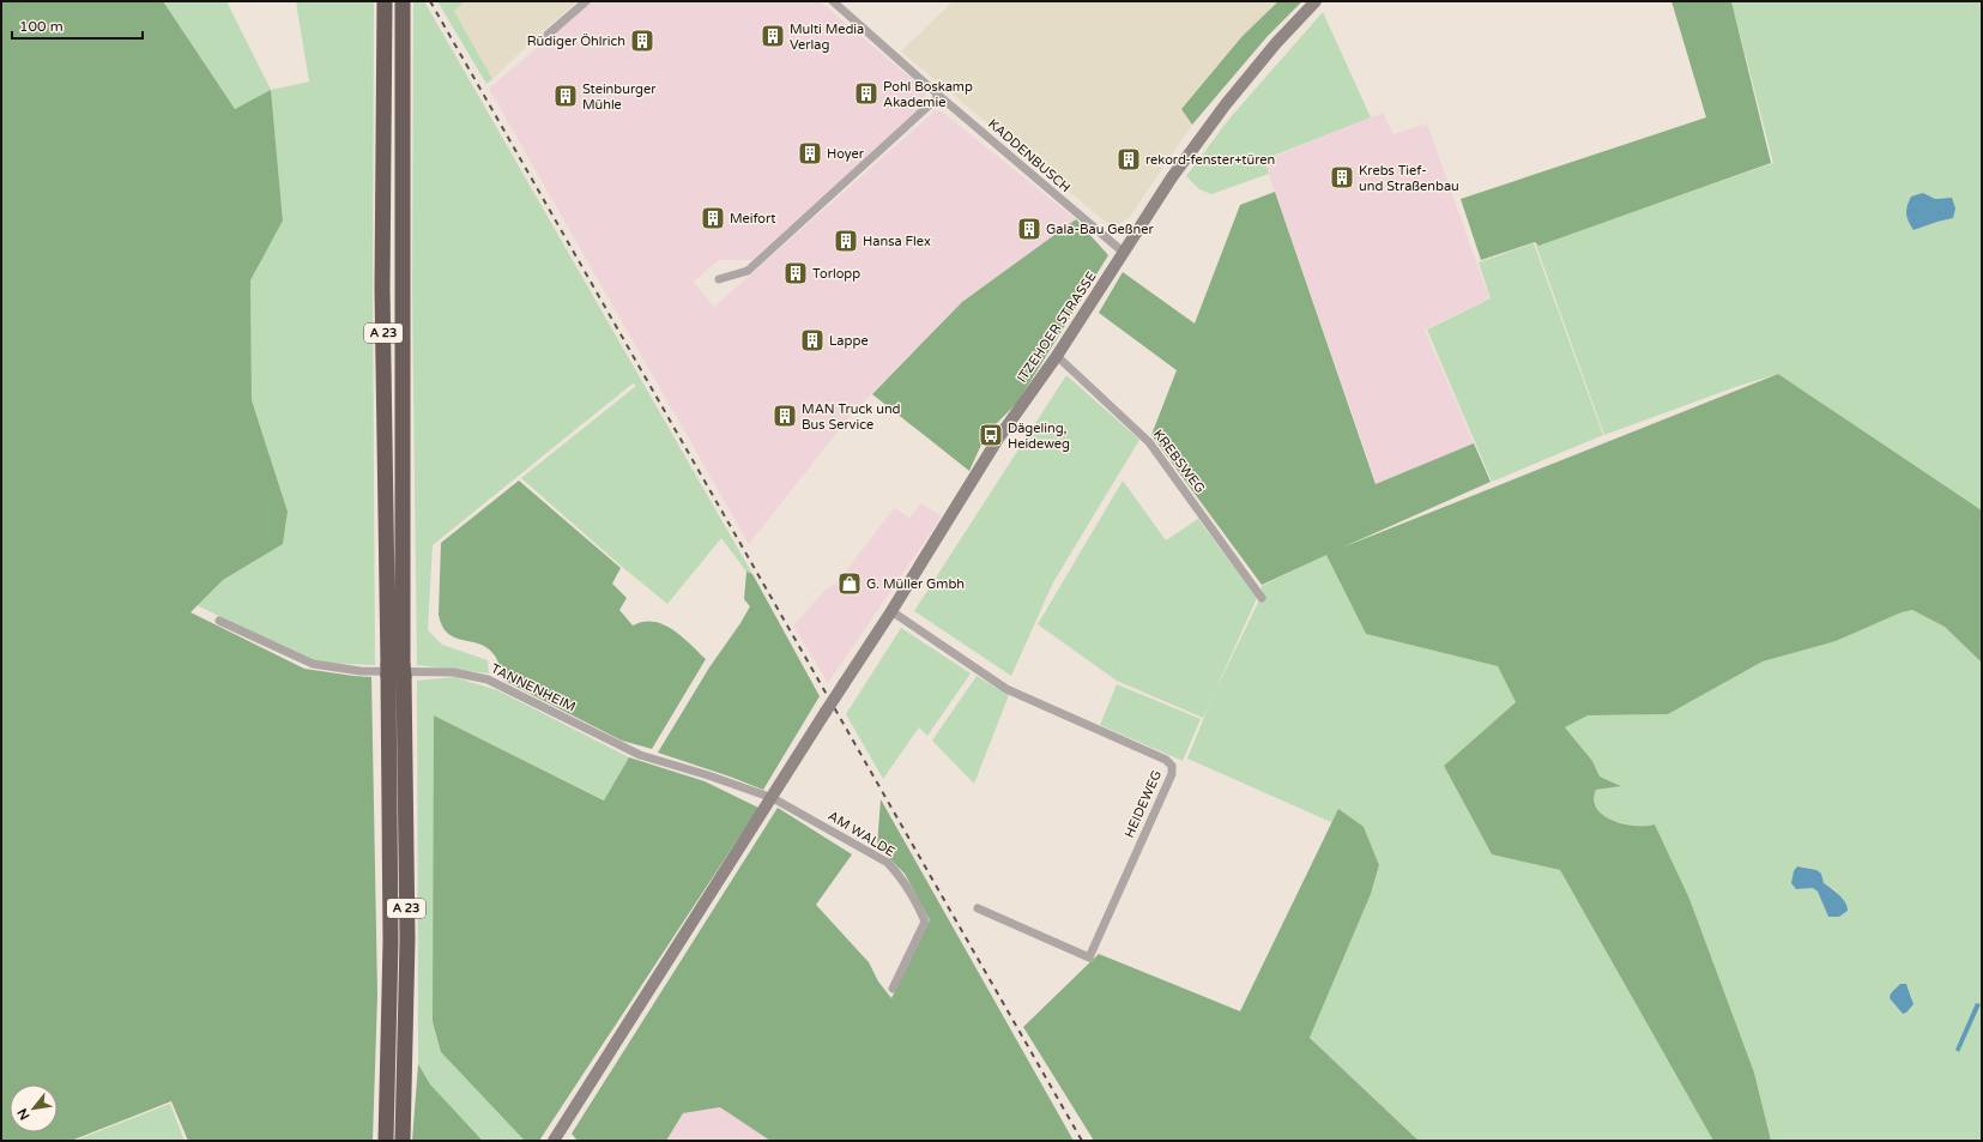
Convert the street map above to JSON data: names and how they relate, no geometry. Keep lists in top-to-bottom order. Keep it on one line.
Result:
{"streets":{"highway":["A 23"],"main road":["ITZEHOER STRASSE"],"street":["KADDENBUSCH","KREBSWEG","TANNENHEIM","HEIDEWEG","AM WALDE"]},"crossings":[["KADDENBUSCH","ITZEHOER STRASSE"],["ITZEHOER STRASSE","KREBSWEG"],["ITZEHOER STRASSE","TANNENHEIM"],["ITZEHOER STRASSE","HEIDEWEG"],["ITZEHOER STRASSE","AM WALDE"],["TANNENHEIM","AM WALDE"]],"places":{"building":["Multi Media Verlag","Rüdiger Öhlrich","Pohl Boskamp Akademie","Steinburger Mühle","Hoyer","rekord-fenster+türen","Krebs Tief- und Straßenbau","Meifort","Gala-Bau Geßner","Hansa Flex","Torlopp","Lappe","MAN Truck und Bus Service"],"bus stop":["Dägeling, Heideweg"],"shop":["G. Müller Gmbh"]},"scale_bar":"100 m","north":"bottom left"}
